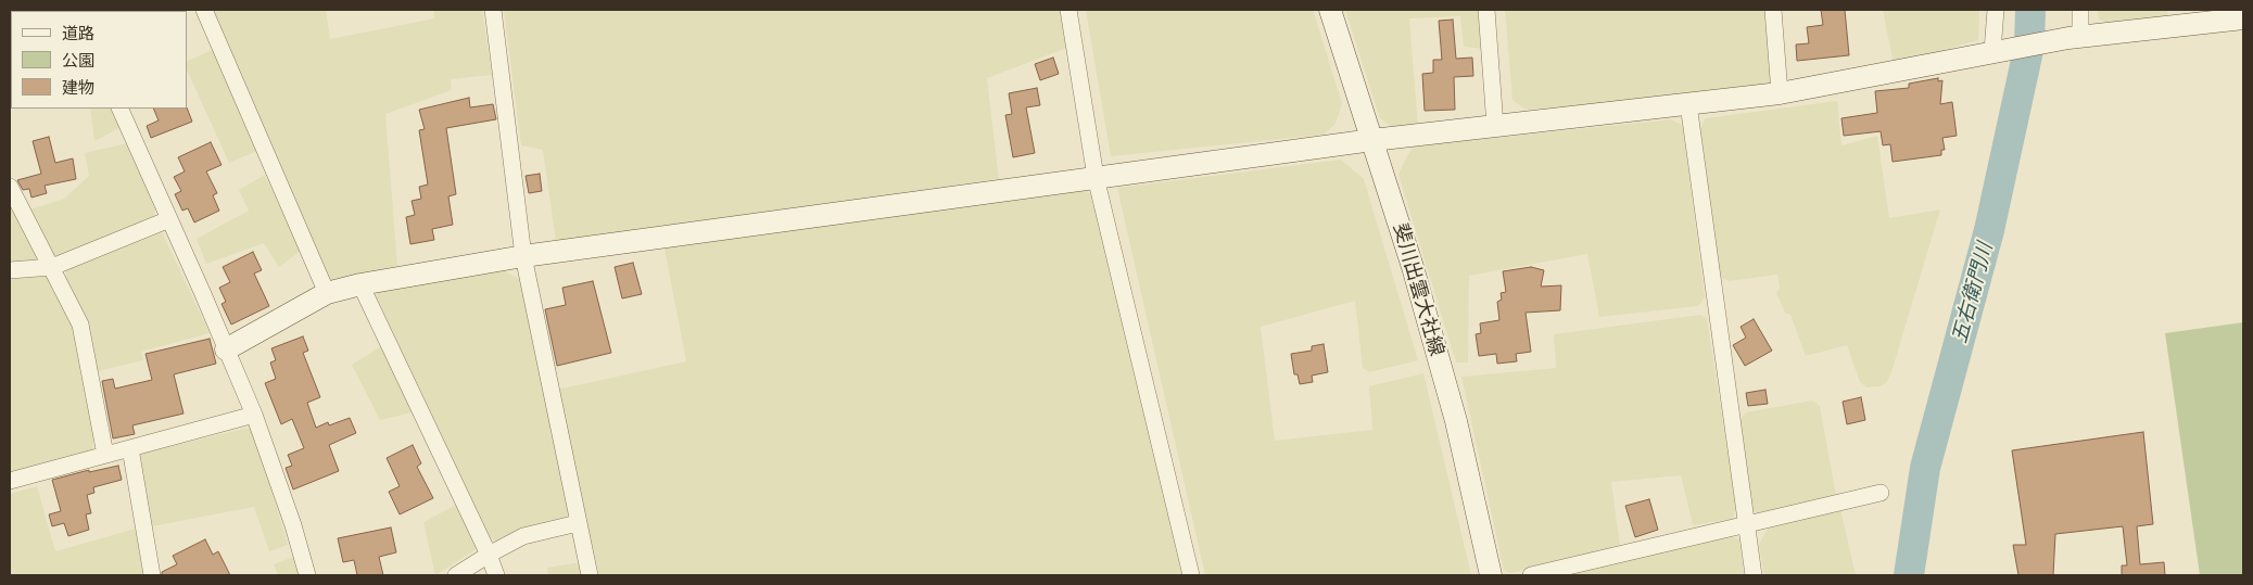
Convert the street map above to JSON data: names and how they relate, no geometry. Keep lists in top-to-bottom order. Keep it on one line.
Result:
{"streets":{"street":["斐川出雲大社線"]},"water":["五右衛門川"],"legend":["道路","公園","建物"]}
